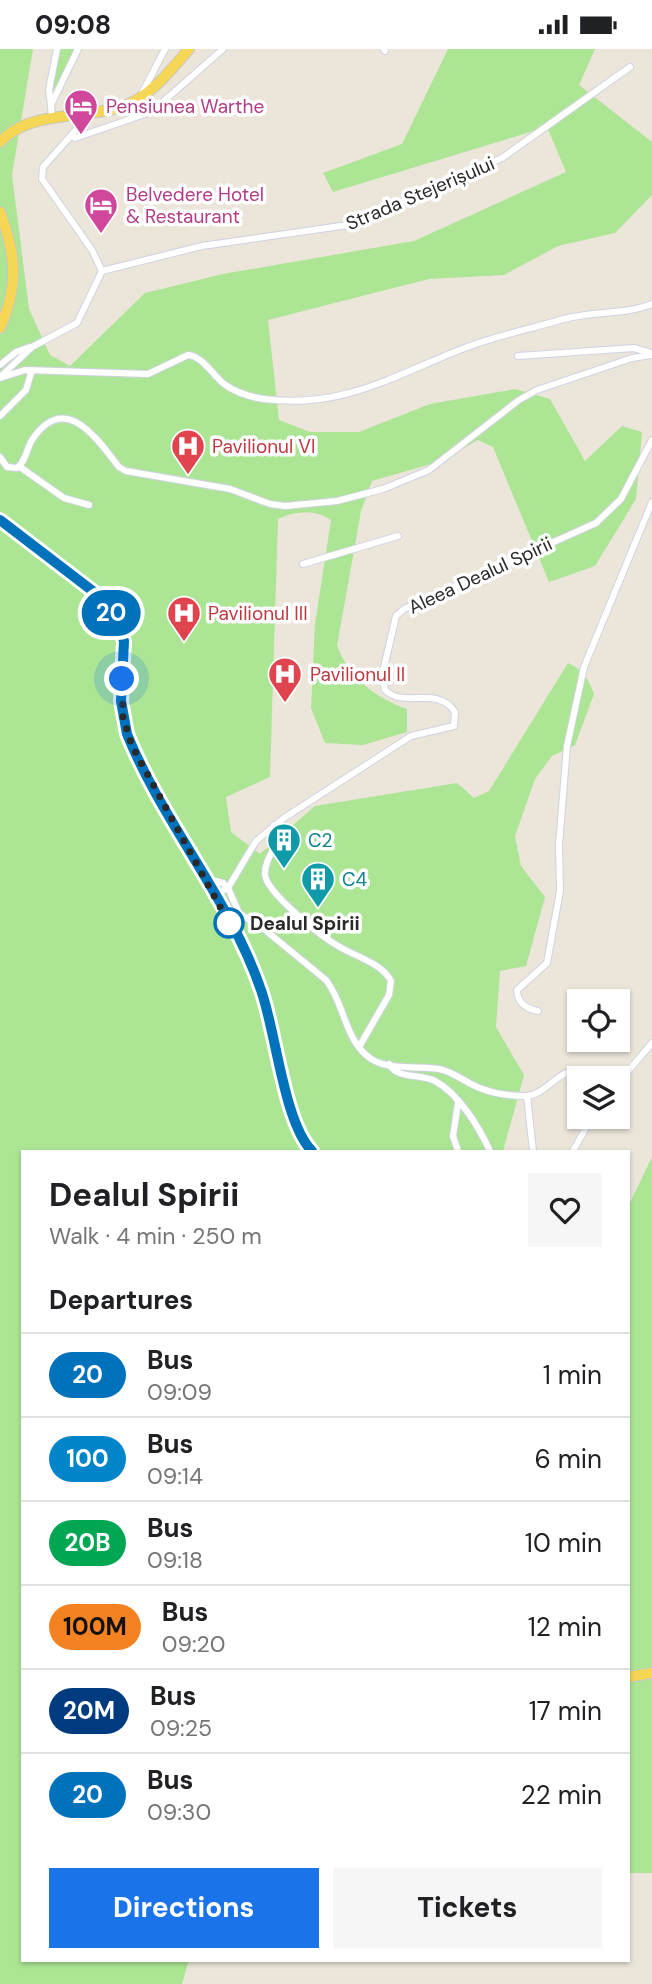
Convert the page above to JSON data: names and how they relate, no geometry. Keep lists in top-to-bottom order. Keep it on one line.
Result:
{"streets":{"street":["Strada Stejerișului","Aleea Dealul Spirii"]},"places":{"hotel":["Pensiunea Warthe","Belvedere Hotel & Restaurant"],"hospital":["Pavilionul VI","Pavilionul III","Pavilionul II"],"building":["C2","C4"],"other":["Dealul Spirii"]},"lines":["bus line 20"],"page":{"status":"09:08","on_map":"20","heading":[["Dealul Spirii","Walk · 4 min · 250 m"],"Departures"],"list":[{"mark":"20","name":"Bus","note":"09:09","value":"1 min"},{"mark":"100","name":"Bus","note":"09:14","value":"6 min"},{"mark":"20B","name":"Bus","note":"09:18","value":"10 min"},{"mark":"100M","name":"Bus","note":"09:20","value":"12 min"},{"mark":"20M","name":"Bus","note":"09:25","value":"17 min"},{"mark":"20","name":"Bus","note":"09:30","value":"22 min"}],"buttons":["Directions","Tickets"]}}
